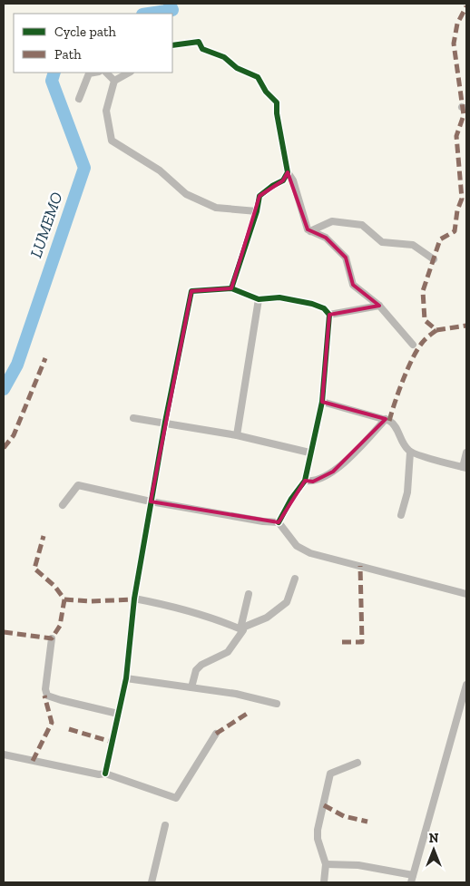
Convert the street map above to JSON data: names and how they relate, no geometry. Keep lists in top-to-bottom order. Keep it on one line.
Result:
{"water":["LUMEMO"],"legend":["Cycle path","Path"],"north":"top"}
